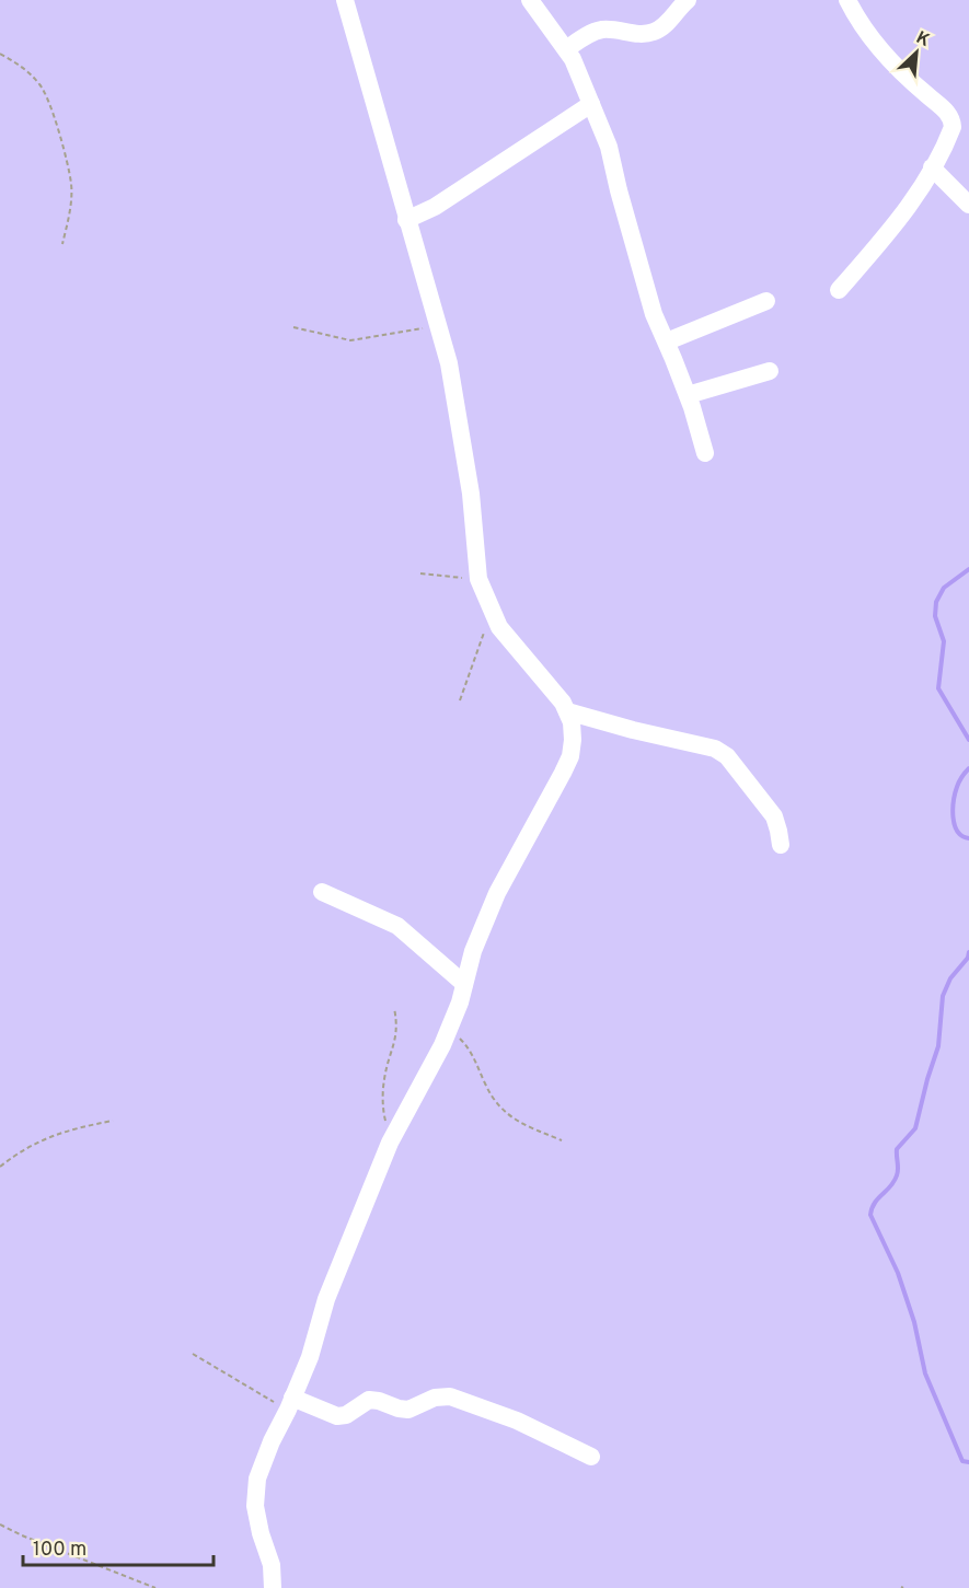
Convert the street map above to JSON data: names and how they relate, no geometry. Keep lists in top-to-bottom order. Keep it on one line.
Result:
{"scale_bar":"100 m","north":"top right"}
